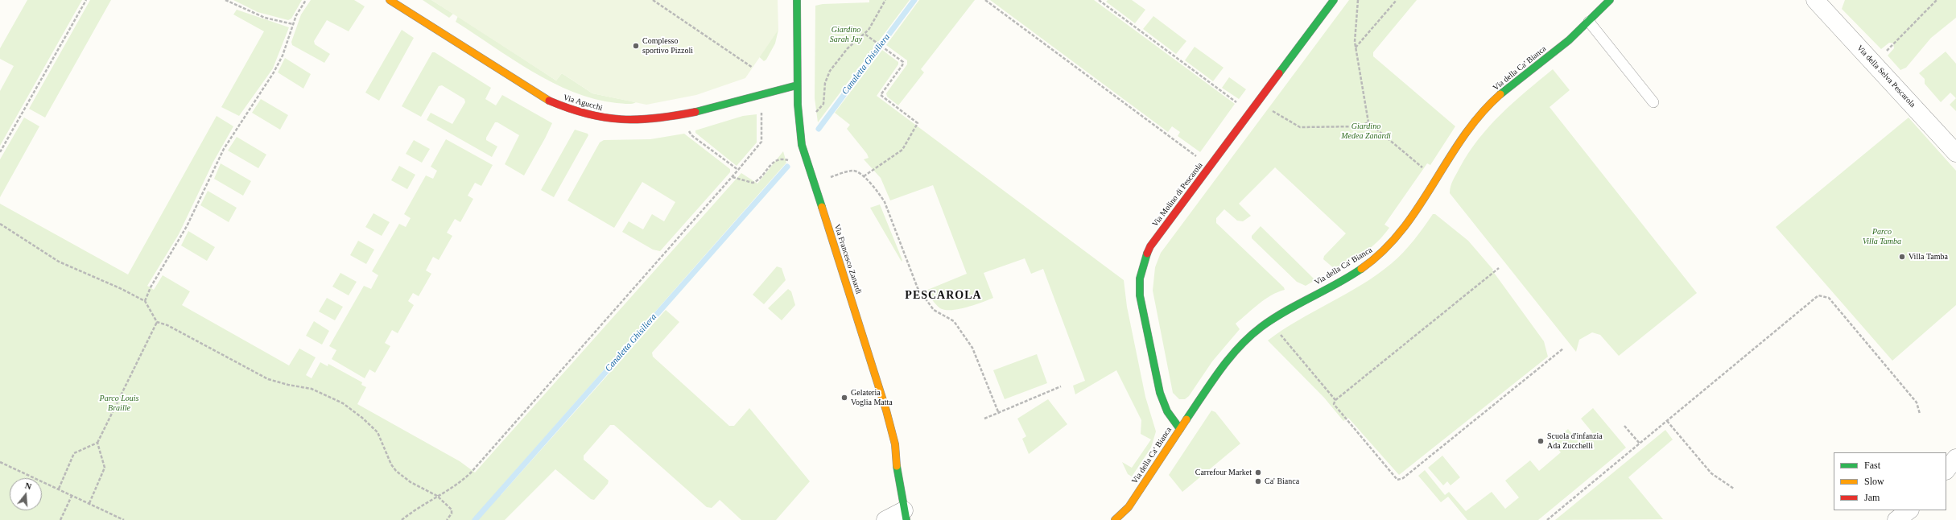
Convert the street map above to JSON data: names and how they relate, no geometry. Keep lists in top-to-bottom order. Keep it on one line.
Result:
{"streets":{"street":["Via della Ca' Bianca","Via della Selva Pescarola","Via Agucchi","Via Molino di Pescarola","Via Francesco Zanardi"]},"crossings":[["Via della Ca' Bianca","Via Molino di Pescarola"],["Via Agucchi","Via Francesco Zanardi"]],"districts":["PESCAROLA"],"water":["Canaletta Ghisiliera"],"parks":["Giardino Sarah Jay","Giardino Medea Zanardi","Parco Villa Tamba","Parco Louis Braille"],"places":["Complesso sportivo Pizzoli","Villa Tamba","Gelateria Voglia Matta","Scuola d'infanzia Ada Zucchelli","Carrefour Market","Ca' Bianca"],"legend":["Fast","Slow","Jam"],"north":"top"}
